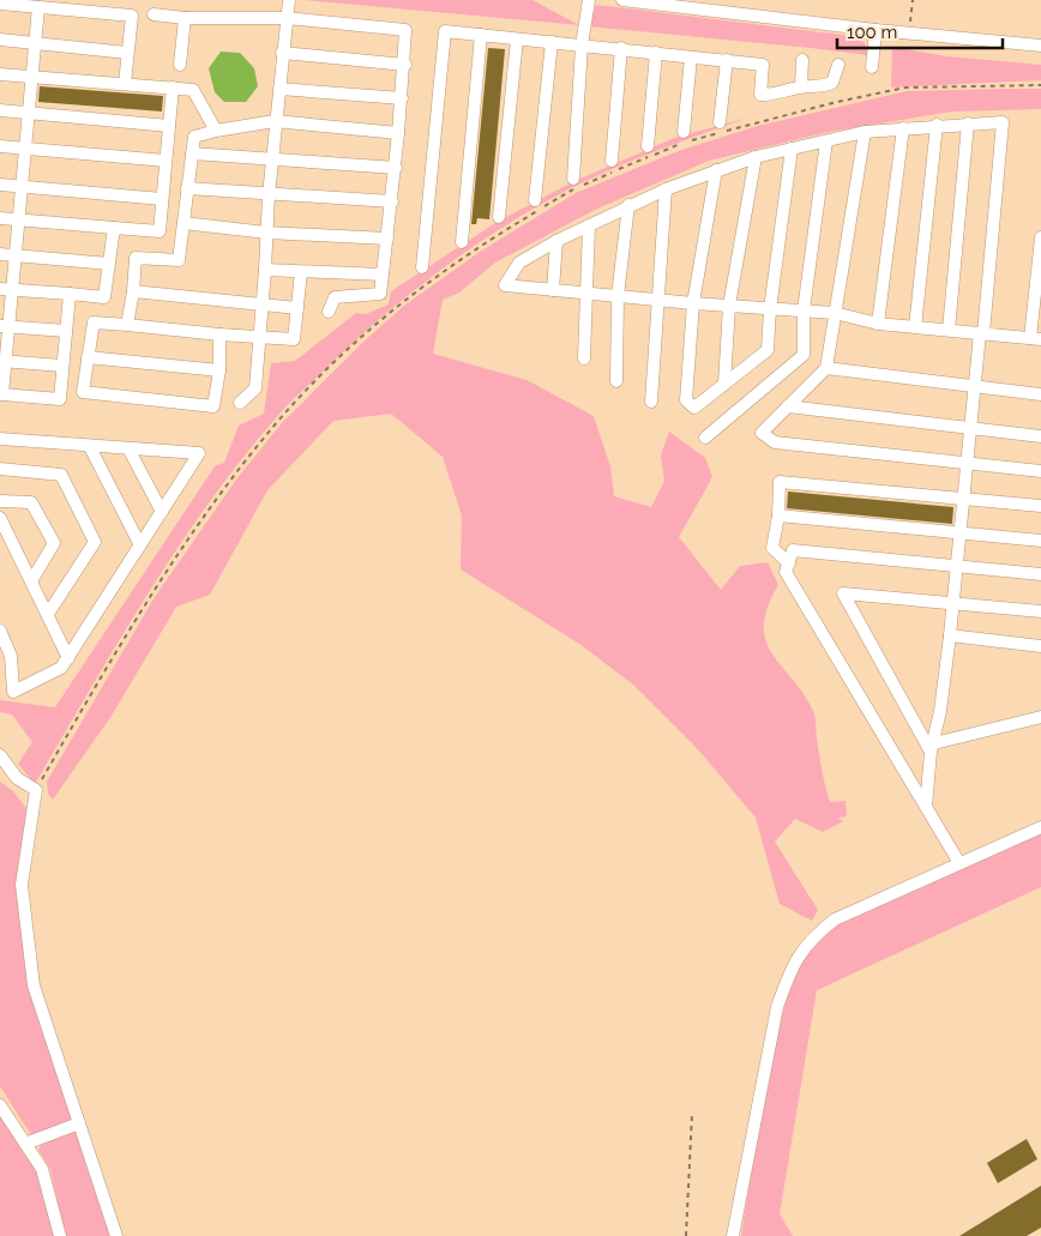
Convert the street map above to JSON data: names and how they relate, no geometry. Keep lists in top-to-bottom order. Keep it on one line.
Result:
{"scale_bar":"100 m"}
